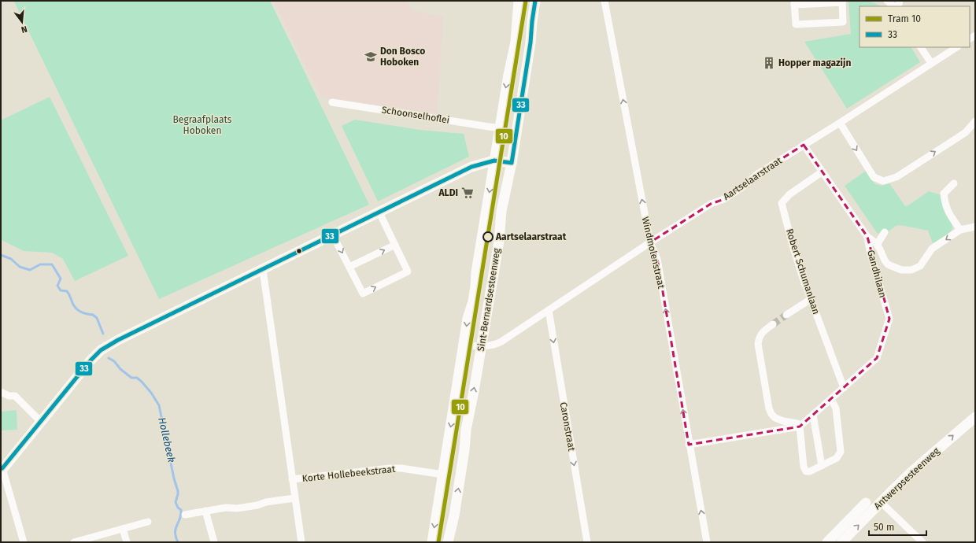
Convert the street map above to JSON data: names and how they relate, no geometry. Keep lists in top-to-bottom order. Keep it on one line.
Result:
{"streets":{"main road":["Sint-Bernardsesteenweg","Antwerpsesteenweg"],"street":["Schoonselhoflei","Aartselaarstraat","Windmolenstraat","Robert Schumanlaan","Gandhilaan","Caronstraat","Korte Hollebeekstraat"]},"crossings":[["Schoonselhoflei","Sint-Bernardsesteenweg"],["Aartselaarstraat","Windmolenstraat"],["Aartselaarstraat","Gandhilaan"],["Aartselaarstraat","Sint-Bernardsesteenweg"],["Aartselaarstraat","Caronstraat"],["Robert Schumanlaan","Gandhilaan"],["Sint-Bernardsesteenweg","Korte Hollebeekstraat"]],"one_way":["Windmolenstraat","Caronstraat","Antwerpsesteenweg"],"water":["Hollebeek"],"parks":["Begraafplaats Hoboken"],"places":{"school or university":["Don Bosco Hoboken"],"building":["Hopper magazijn"],"supermarket":["ALDI"],"other":["Aartselaarstraat"]},"lines":["tram line 10","transit line 33"],"legend":["Tram 10","33"],"scale_bar":"50 m","north":"bottom"}
